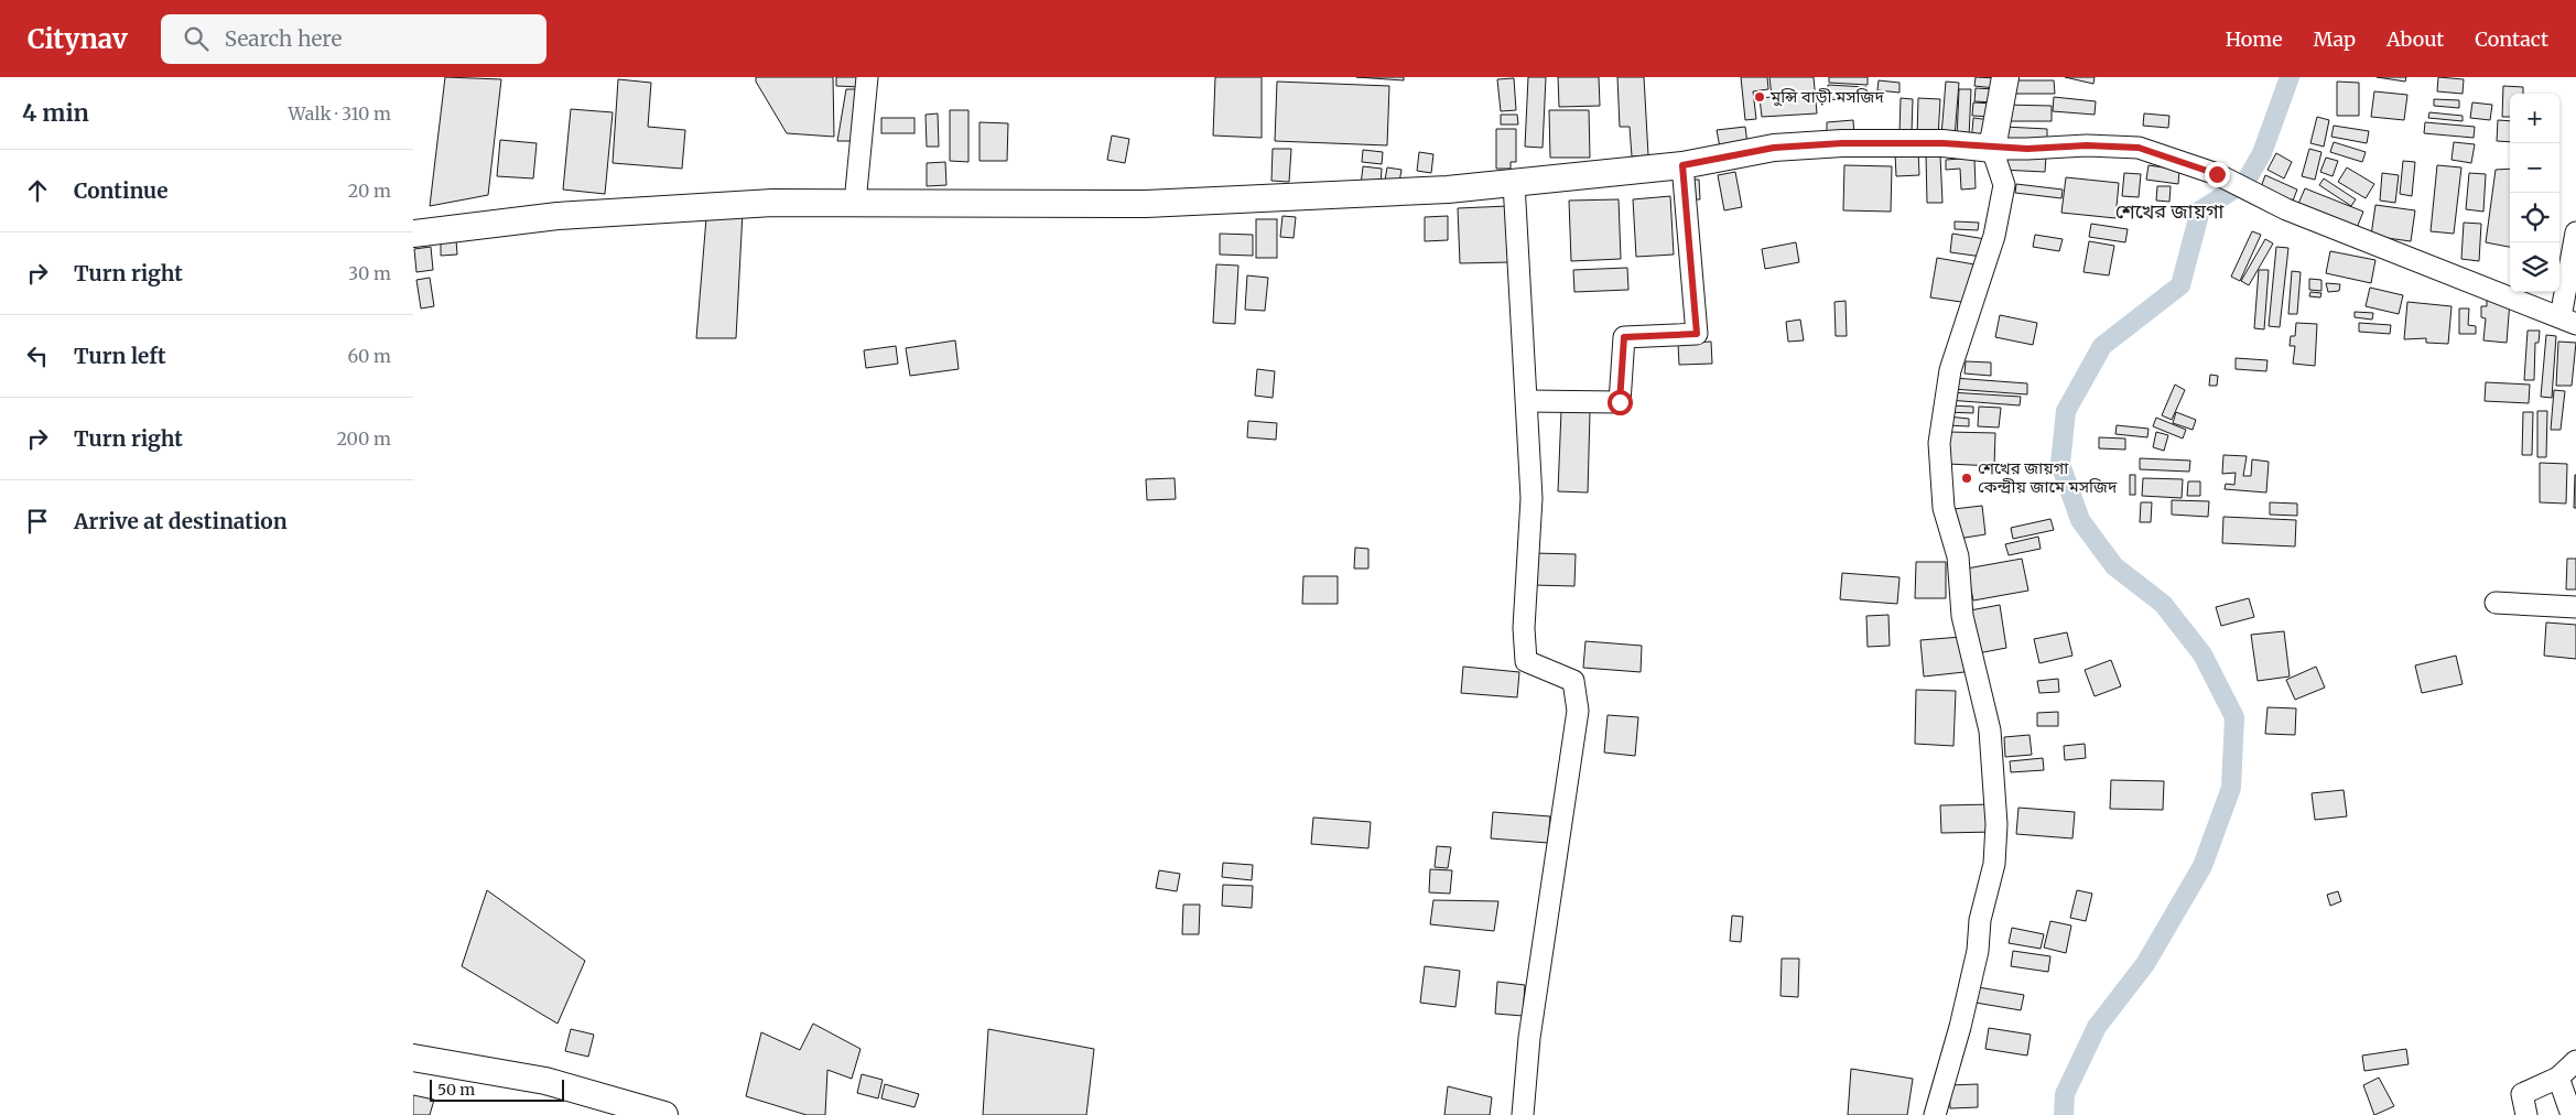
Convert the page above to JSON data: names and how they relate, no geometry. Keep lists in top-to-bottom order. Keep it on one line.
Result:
{"districts":["শেখের জায়গা"],"places":["মুন্সি বাড়ী মসজিদ","শেখের জায়গা কেন্দ্রীয় জামে মসজিদ"],"scale_bar":"50 m","page":{"header":"Citynav","search":"Search here","nav":["Home","Map","About","Contact"],"heading":["4 min","Walk · 310 m"],"map_buttons":["+","−"],"list":[["Continue","20 m"],["Turn right","30 m"],["Turn left","60 m"],["Turn right","200 m"],"Arrive at destination"],"scale":"50 m"}}
